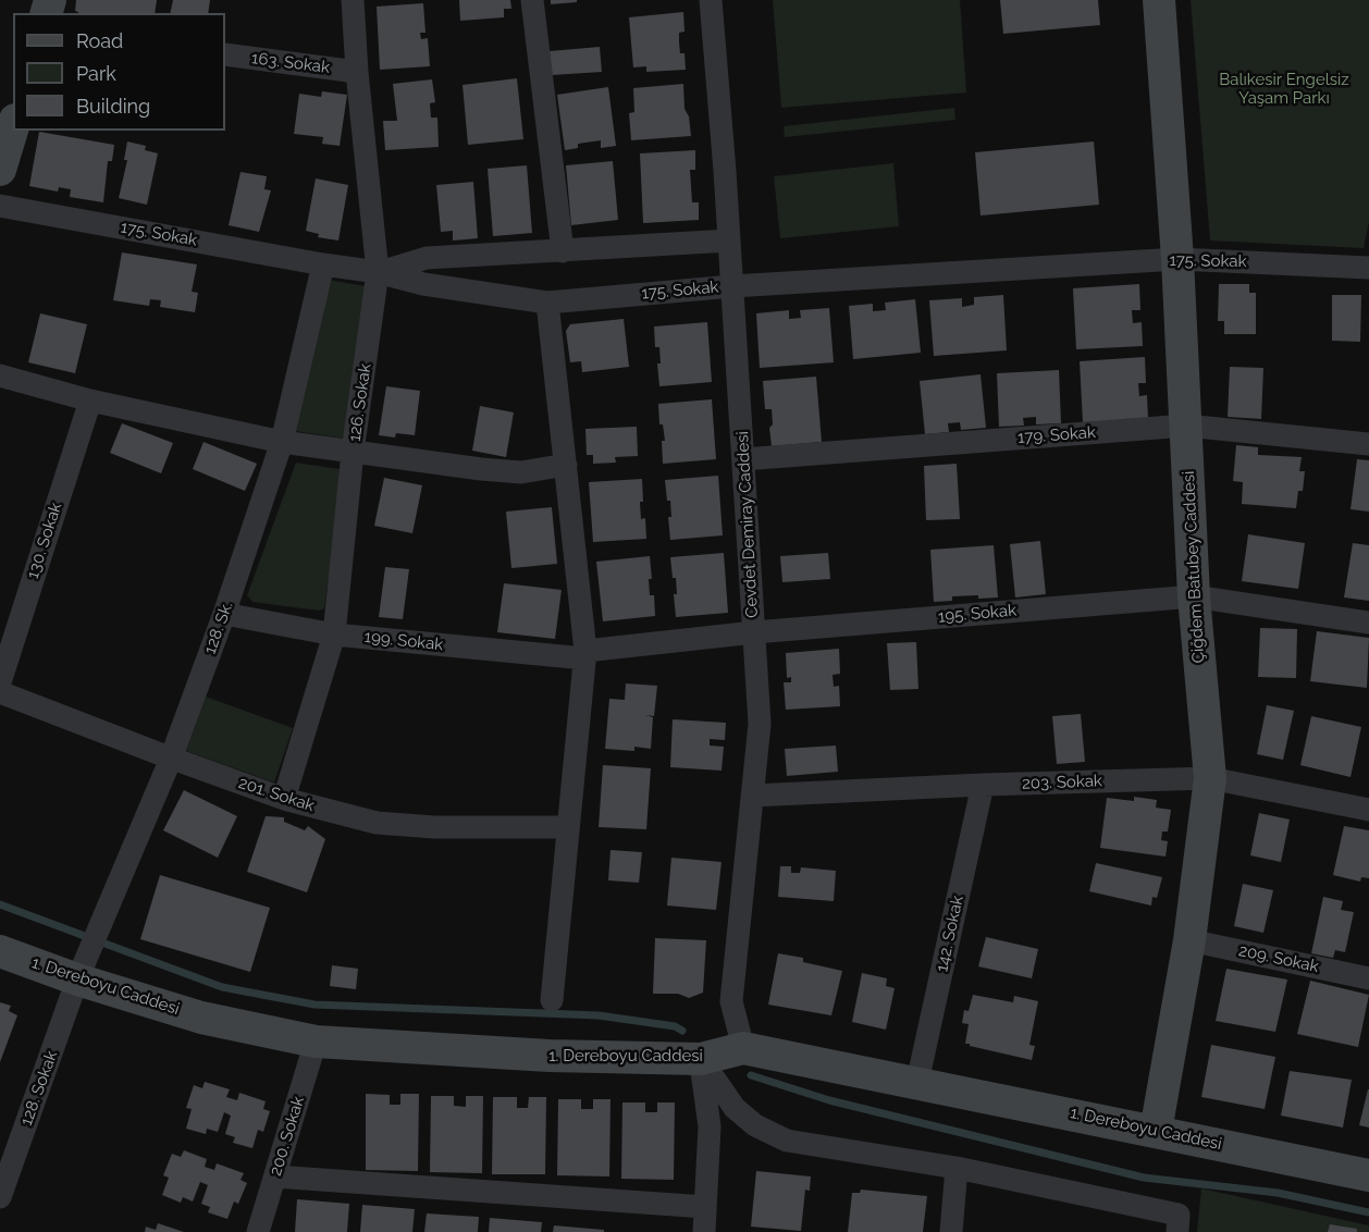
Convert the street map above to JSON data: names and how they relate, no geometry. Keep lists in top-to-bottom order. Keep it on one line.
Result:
{"streets":{"main road":["Çiğdem Batubey Caddesi","1. Dereboyu Caddesi"],"street":["163. Sokak","175. Sokak","126. Sokak","179. Sokak","Cevdet Demiray Caddesi","130. Sokak","195. Sokak","128. Sk.","199. Sokak","203. Sokak","201. Sokak","142. Sokak","209. Sokak","128. Sokak","200. Sokak"]},"crossings":[["163. Sokak","126. Sokak"],["175. Sokak","126. Sokak"],["175. Sokak","Cevdet Demiray Caddesi"],["175. Sokak","Çiğdem Batubey Caddesi"],["175. Sokak","128. Sk."],["126. Sokak","199. Sokak"],["126. Sokak","201. Sokak"],["179. Sokak","Cevdet Demiray Caddesi"],["179. Sokak","Çiğdem Batubey Caddesi"],["Cevdet Demiray Caddesi","195. Sokak"],["Cevdet Demiray Caddesi","203. Sokak"],["Cevdet Demiray Caddesi","1. Dereboyu Caddesi"],["Çiğdem Batubey Caddesi","195. Sokak"],["Çiğdem Batubey Caddesi","203. Sokak"],["Çiğdem Batubey Caddesi","209. Sokak"],["Çiğdem Batubey Caddesi","1. Dereboyu Caddesi"],["195. Sokak","199. Sokak"],["128. Sk.","199. Sokak"],["128. Sk.","201. Sokak"],["128. Sk.","1. Dereboyu Caddesi"],["128. Sk.","128. Sokak"],["203. Sokak","142. Sokak"],["142. Sokak","1. Dereboyu Caddesi"],["1. Dereboyu Caddesi","128. Sokak"],["1. Dereboyu Caddesi","200. Sokak"]],"parks":["Balıkesir Engelsiz Yaşam Parkı"],"legend":["Road","Park","Building"]}
